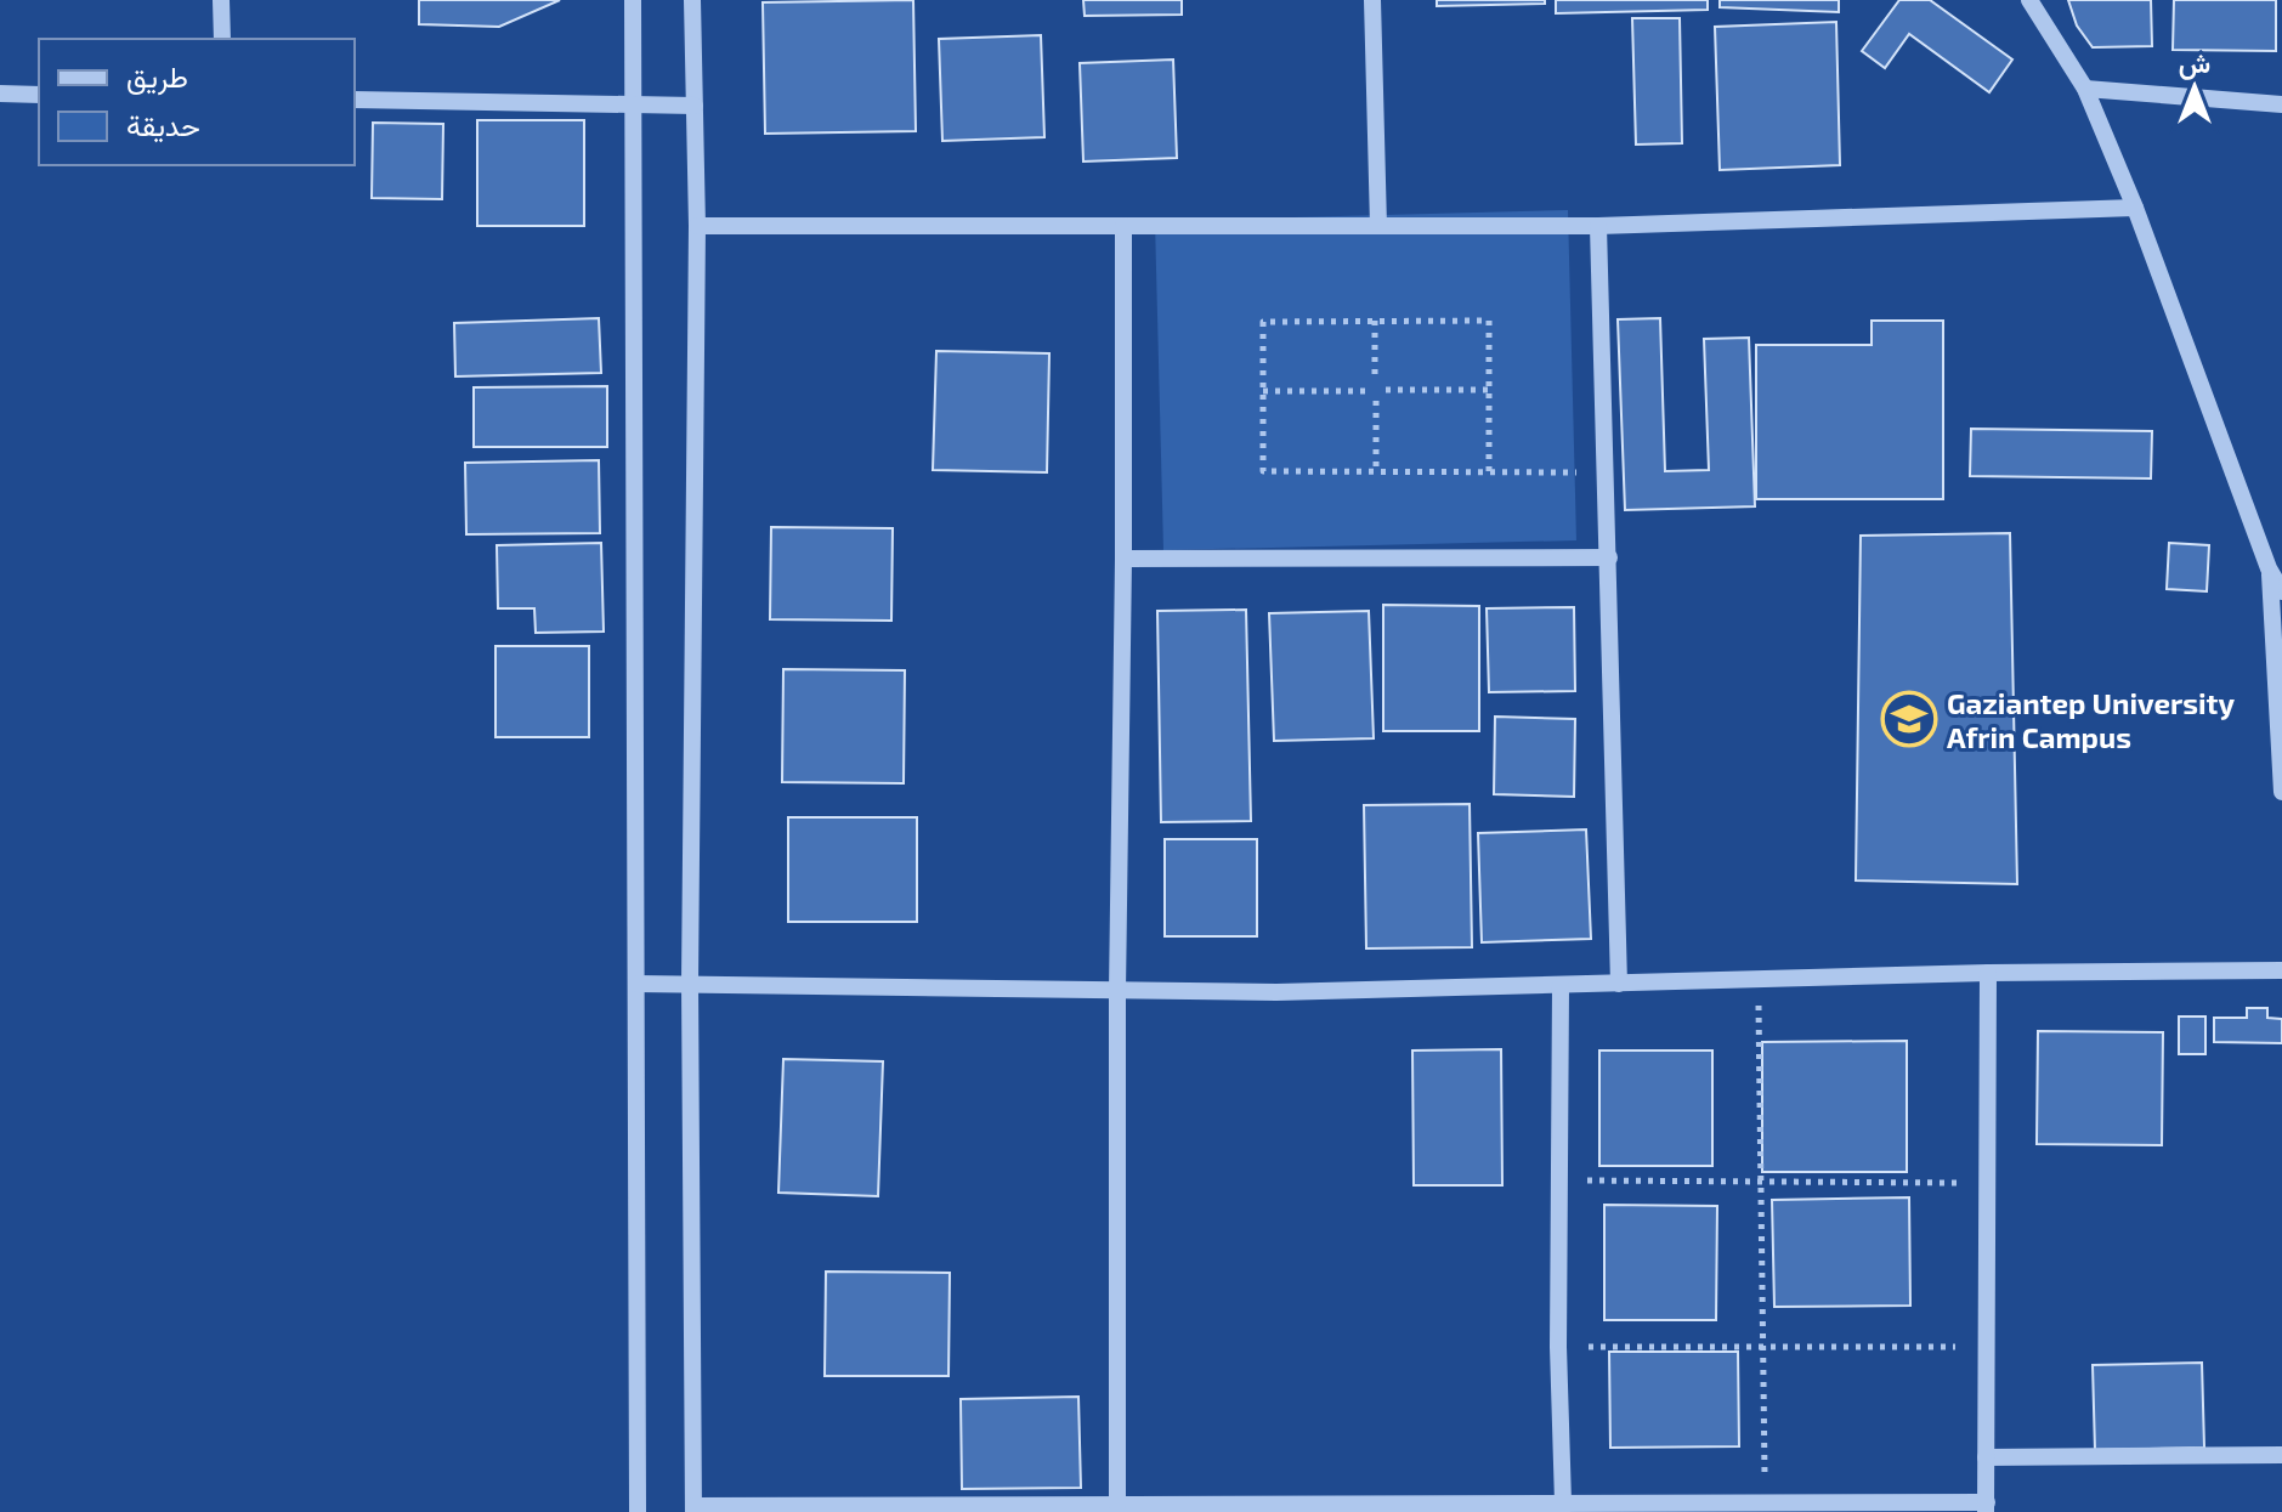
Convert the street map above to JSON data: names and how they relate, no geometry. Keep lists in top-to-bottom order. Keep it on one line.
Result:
{"places":{"school or university":["Gaziantep University Afrin Campus"]},"legend":["طريق","حديقة"],"north":"top"}
